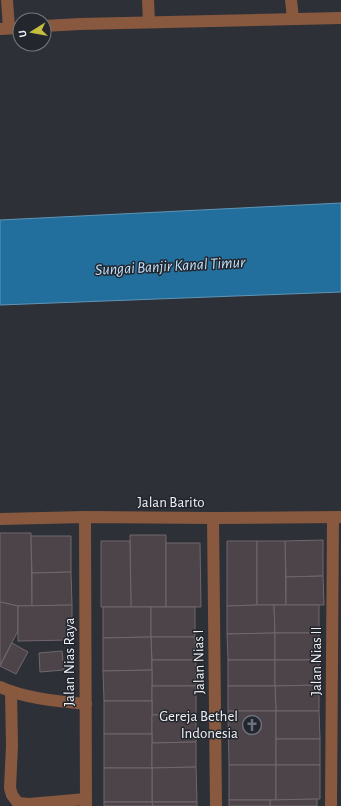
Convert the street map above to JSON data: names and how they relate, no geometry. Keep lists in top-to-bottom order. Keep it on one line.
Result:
{"streets":{"street":["Jalan Barito","Jalan Nias II","Jalan Nias Raya","Jalan Nias I"]},"crossings":[["Jalan Barito","Jalan Nias II"],["Jalan Barito","Jalan Nias Raya"],["Jalan Barito","Jalan Nias I"]],"water":["Sungai Banjir Kanal Timur"],"places":{"church":["Gereja Bethel Indonesia"]},"north":"left"}
